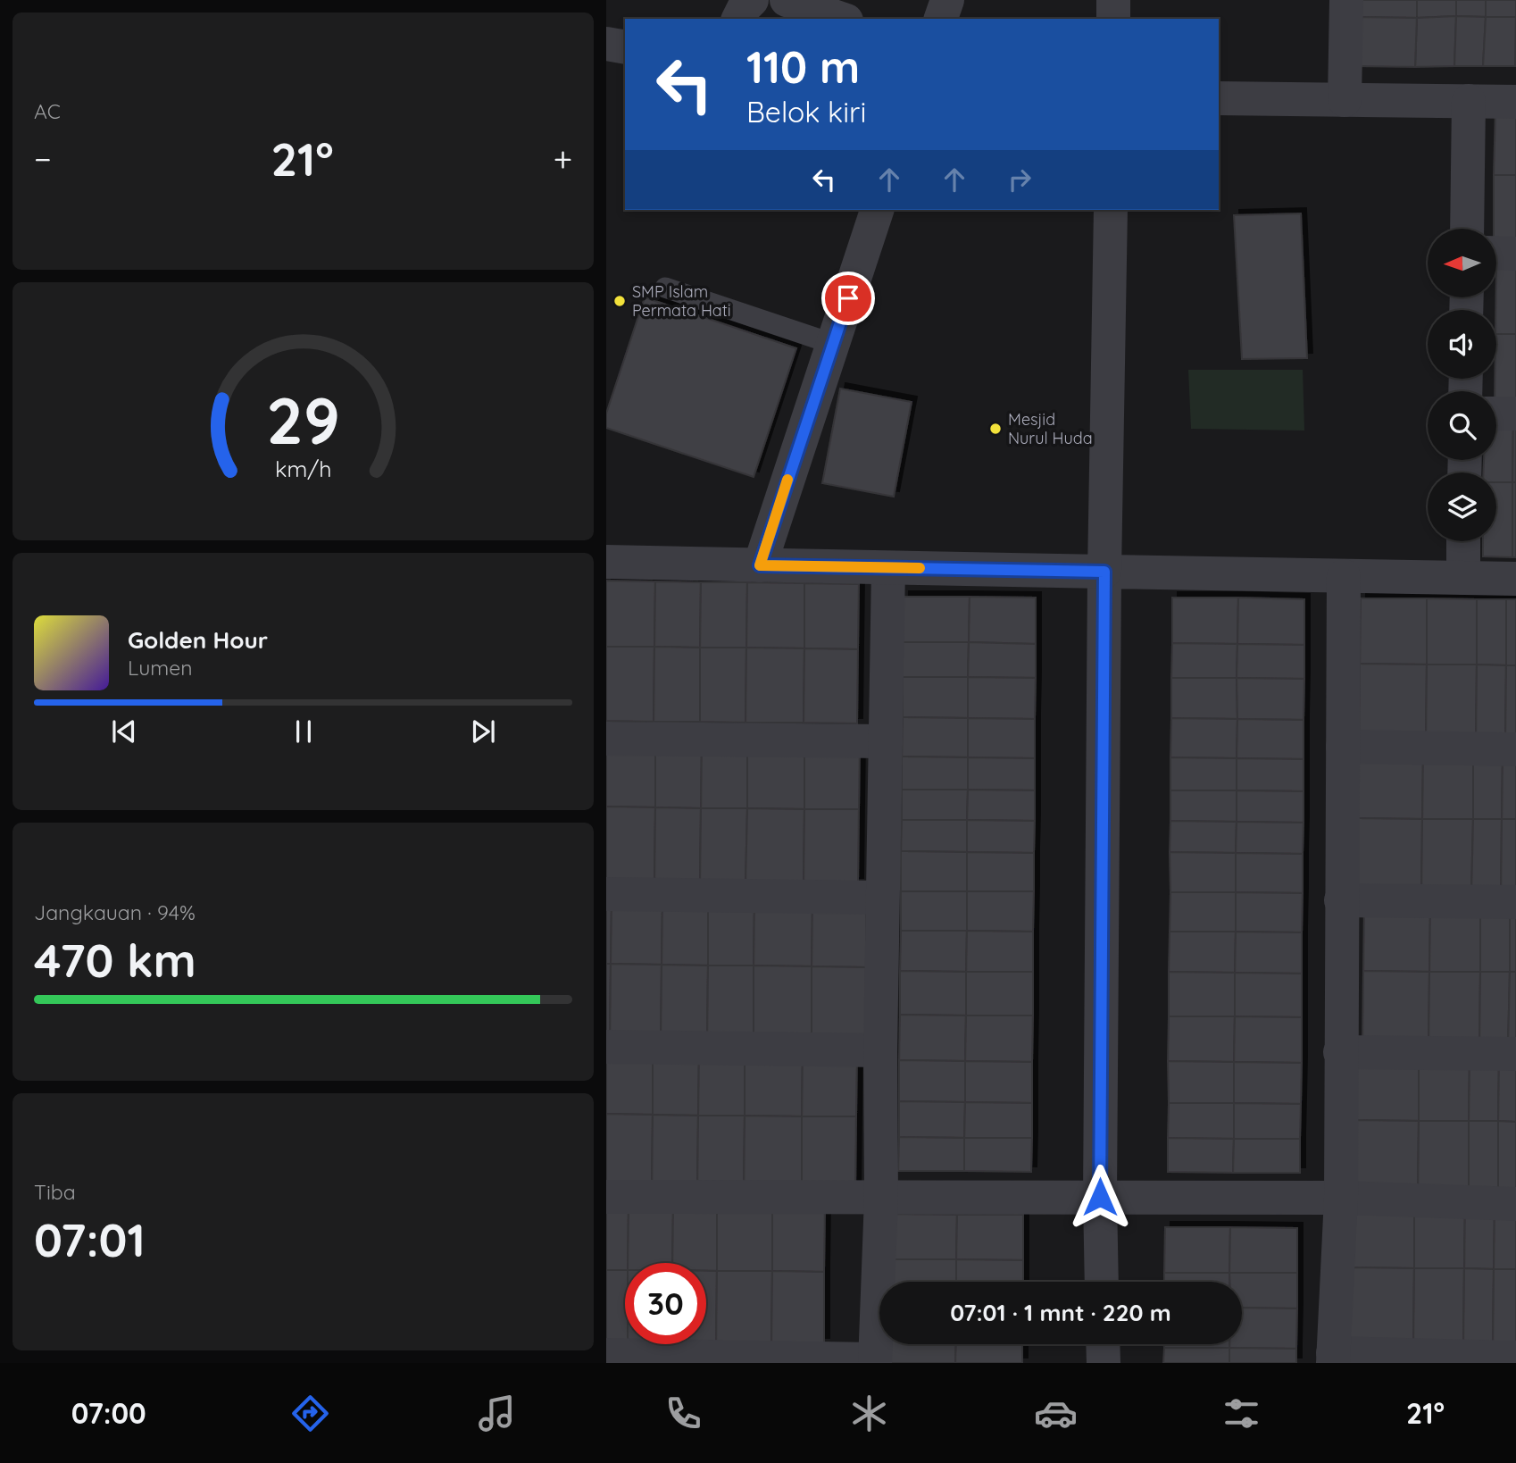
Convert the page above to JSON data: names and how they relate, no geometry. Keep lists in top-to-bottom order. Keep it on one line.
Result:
{"places":["SMP Islam Permata Hati","Mesjid Nurul Huda"],"north":"left","page":{"tile":["AC",["Jangkauan · 94%","470 km"],["Tiba","07:01"]],"turn":["110 m","Belok kiri"],"heat":["−","21°","+"],"song":["Golden Hour","Lumen"],"limit":"30","trip":"07:01 · 1 mnt · 220 m","tabs":["07:00","21°"],"gauge":["29","km/h"]}}
